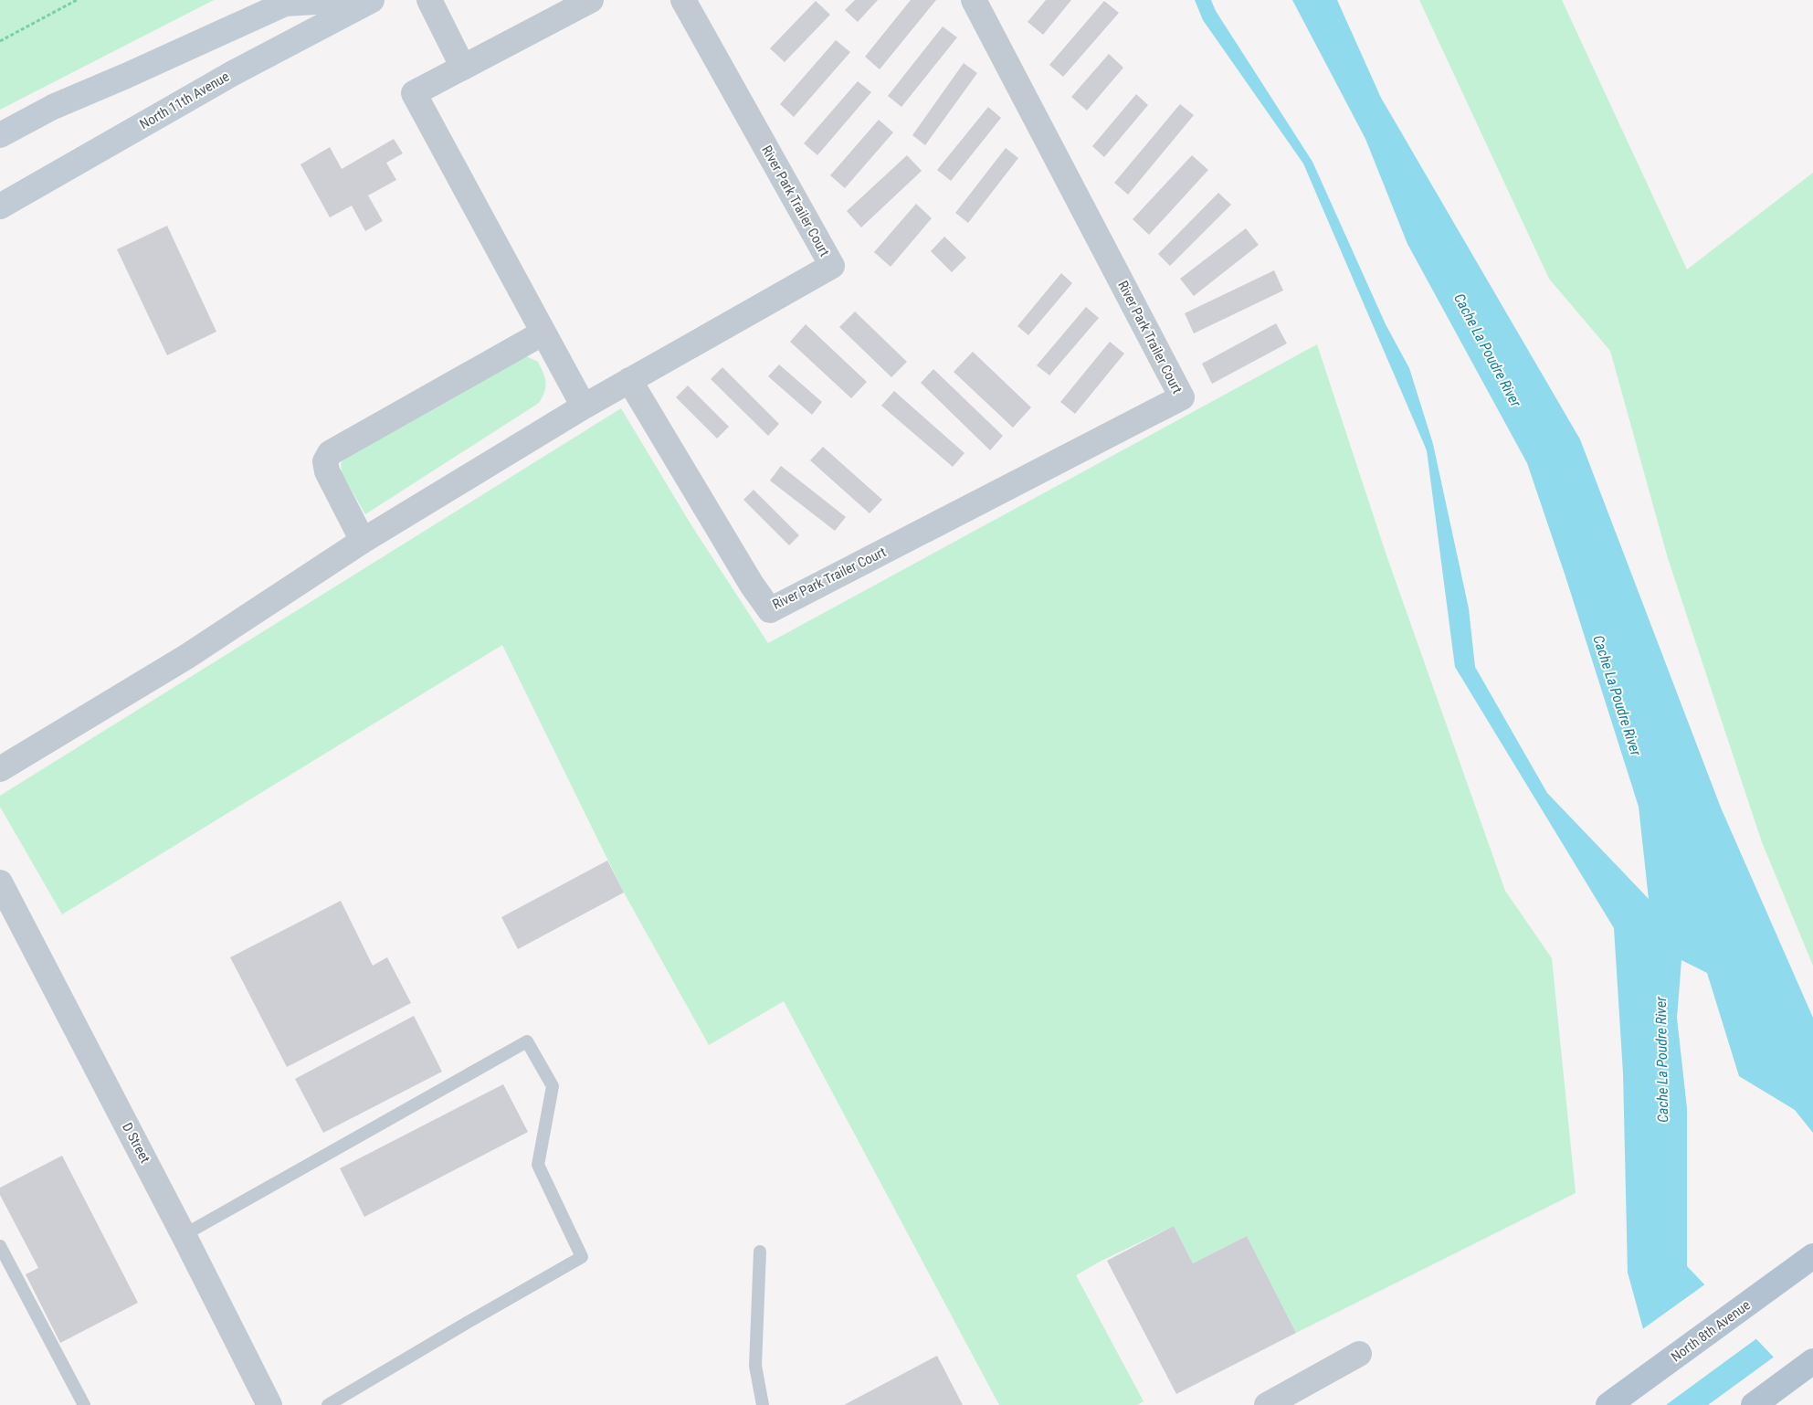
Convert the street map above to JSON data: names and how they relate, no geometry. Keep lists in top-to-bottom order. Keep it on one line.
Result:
{"streets":{"main road":["North 11th Avenue","North 8th Avenue"],"street":["River Park Trailer Court","D Street"]},"water":["Cache La Poudre River"]}
